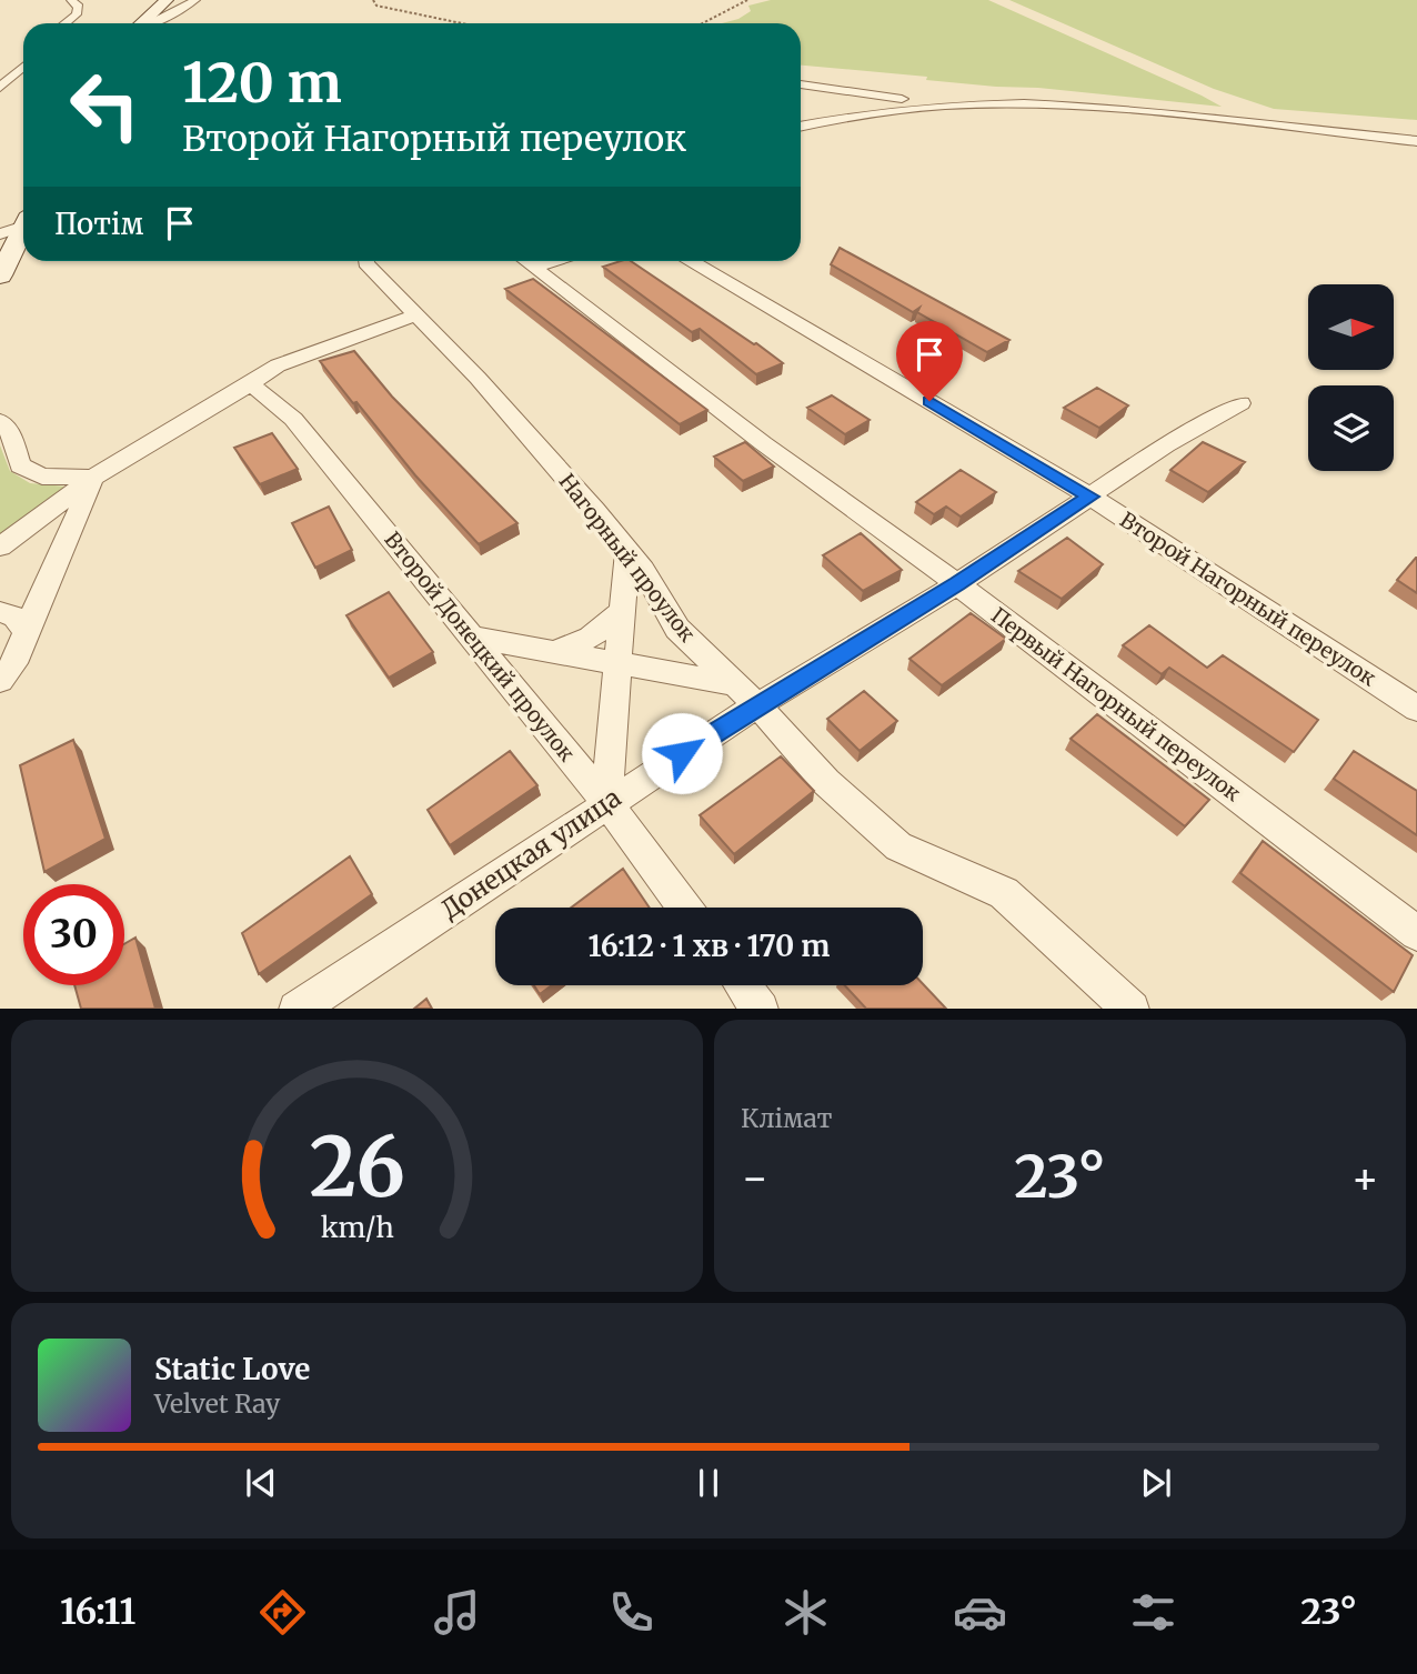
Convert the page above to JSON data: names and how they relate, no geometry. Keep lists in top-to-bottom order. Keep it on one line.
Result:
{"streets":{"street":["Нагорный проулок","Второй Нагорный переулок","Второй Донецкий проулок","Первый Нагорный переулок","Донецкая улица"]},"crossings":[["Нагорный проулок","Донецкая улица"],["Второй Нагорный переулок","Донецкая улица"],["Второй Донецкий проулок","Донецкая улица"],["Первый Нагорный переулок","Донецкая улица"]],"north":"right","page":{"turn":["120 m","Второй Нагорный переулок"],"then":"Потім","limit":"30","trip":"16:12 · 1 хв · 170 m","tile":"Клімат","heat":["−","23°","+"],"song":["Static Love","Velvet Ray"],"tabs":["16:11","23°"],"gauge":["26","km/h"]}}
